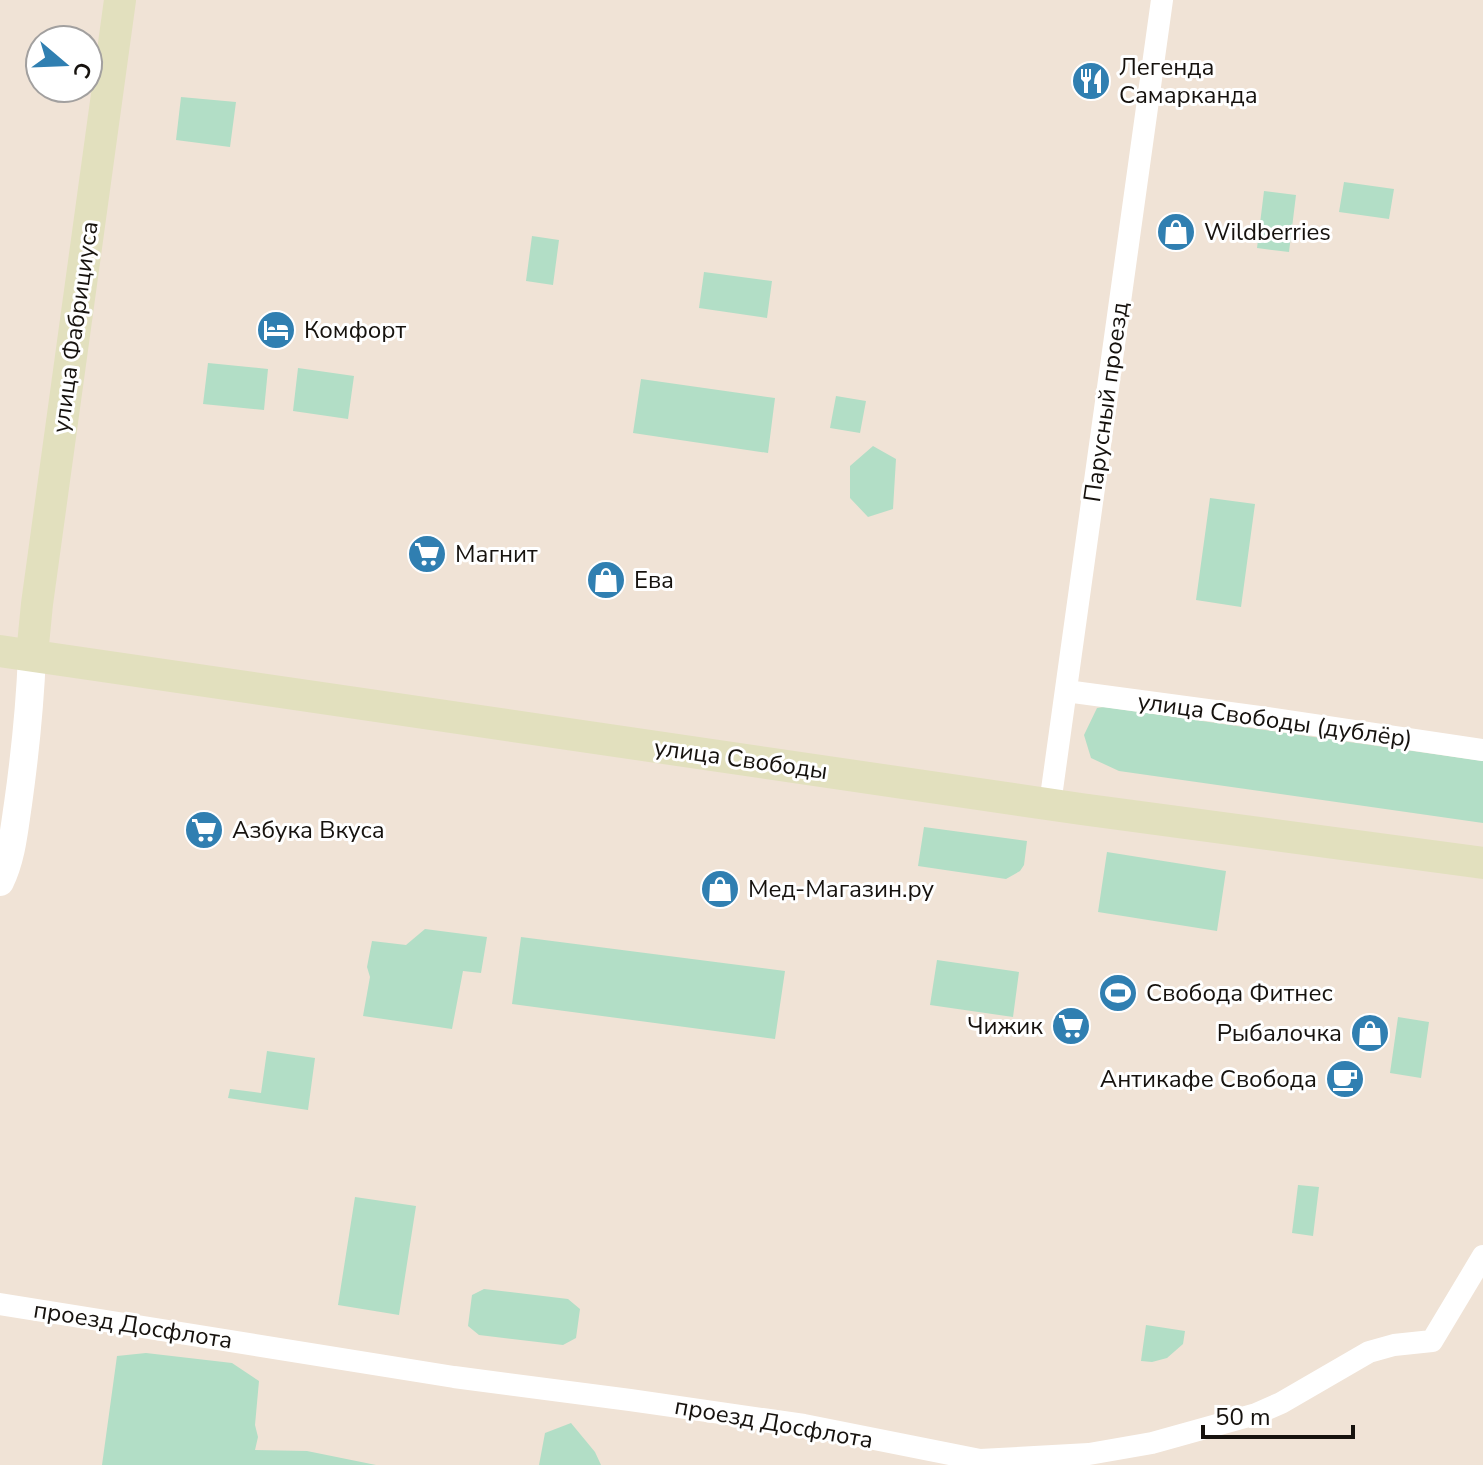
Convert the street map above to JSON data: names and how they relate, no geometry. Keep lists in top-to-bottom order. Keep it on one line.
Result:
{"streets":{"main road":["улица Фабрициуса","улица Свободы"],"street":["Парусный проезд","улица Свободы (дублёр)","проезд Досфлота"]},"crossings":[["улица Фабрициуса","улица Свободы"],["Парусный проезд","улица Свободы (дублёр)"],["Парусный проезд","улица Свободы"]],"places":{"restaurant":["Легенда Самарканда"],"shop":["Wildberries","Ева","Мед-Магазин.ру","Рыбалочка"],"hotel":["Комфорт"],"supermarket":["Магнит","Азбука Вкуса","Чижик"],"sports":["Свобода Фитнес"],"cafe":["Антикафе Свобода"]},"scale_bar":"50 m","north":"right"}
